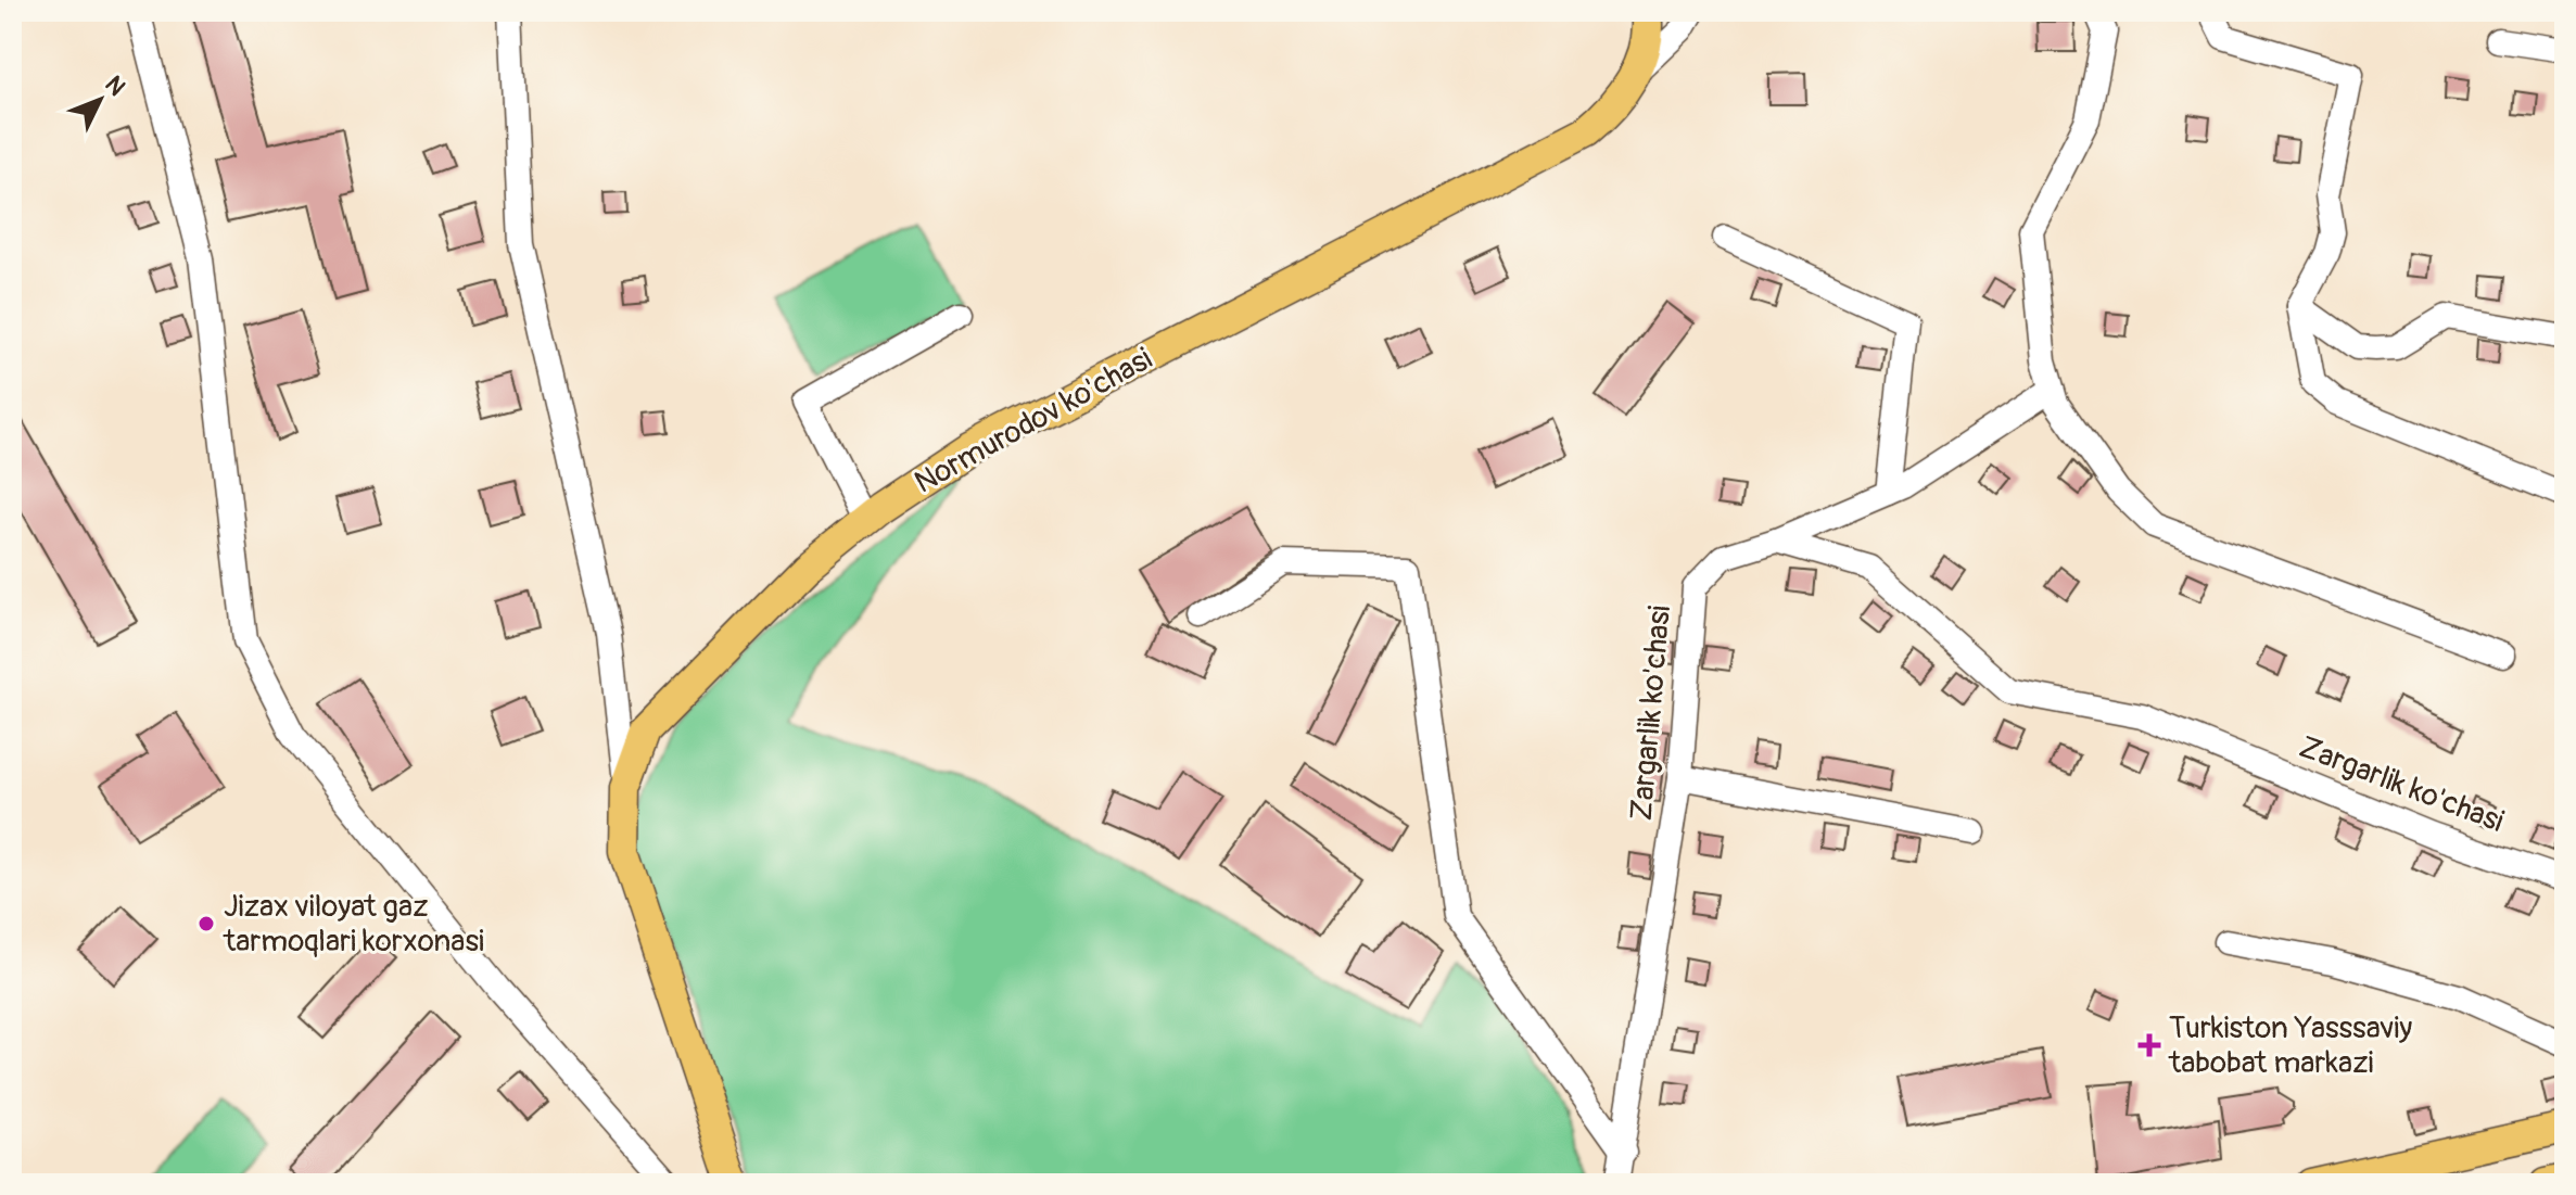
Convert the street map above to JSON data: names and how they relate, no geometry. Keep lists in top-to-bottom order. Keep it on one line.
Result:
{"streets":{"main road":["Normurodov ko'chasi"],"street":["Zargarlik ko'chasi"]},"places":{"other":["Jizax viloyat gaz tarmoqlari korxonasi"],"health":["Turkiston Yasssaviy tabobat markazi"]},"north":"top right"}
